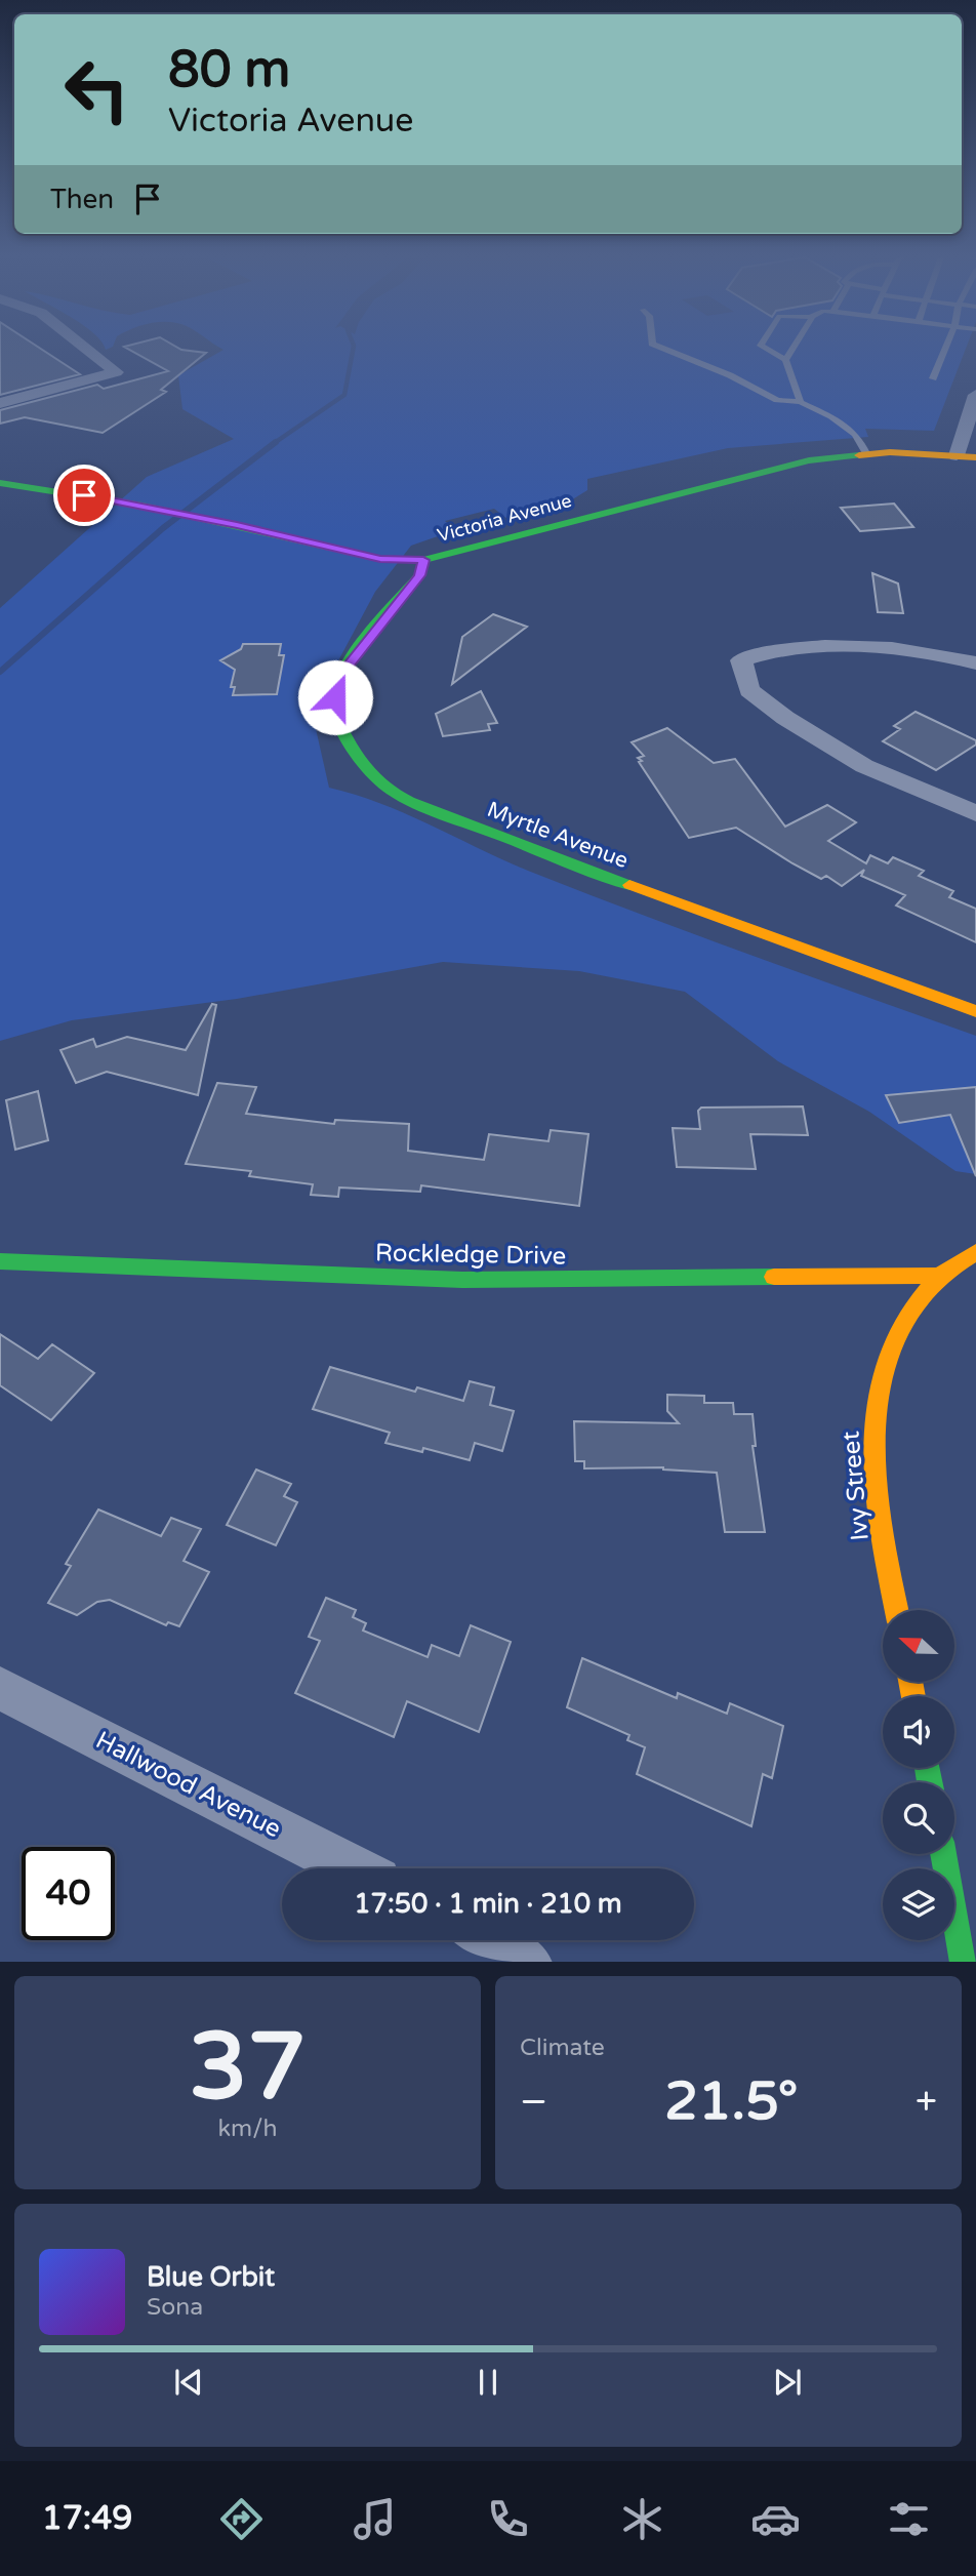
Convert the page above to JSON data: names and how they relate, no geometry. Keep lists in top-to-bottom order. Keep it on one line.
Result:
{"streets":{"street":["Victoria Avenue","Myrtle Avenue","Rockledge Drive","Ivy Street","Hallwood Avenue"]},"crossings":[["Victoria Avenue","Myrtle Avenue"],["Rockledge Drive","Ivy Street"]],"north":"left","page":{"turn":["80 m","Victoria Avenue"],"then":"Then","limit":"40","trip":"17:50 · 1 min · 210 m","tile":[["37","km/h"],"Climate"],"heat":["−","21.5°","+"],"song":["Blue Orbit","Sona"],"tabs":"17:49"}}
